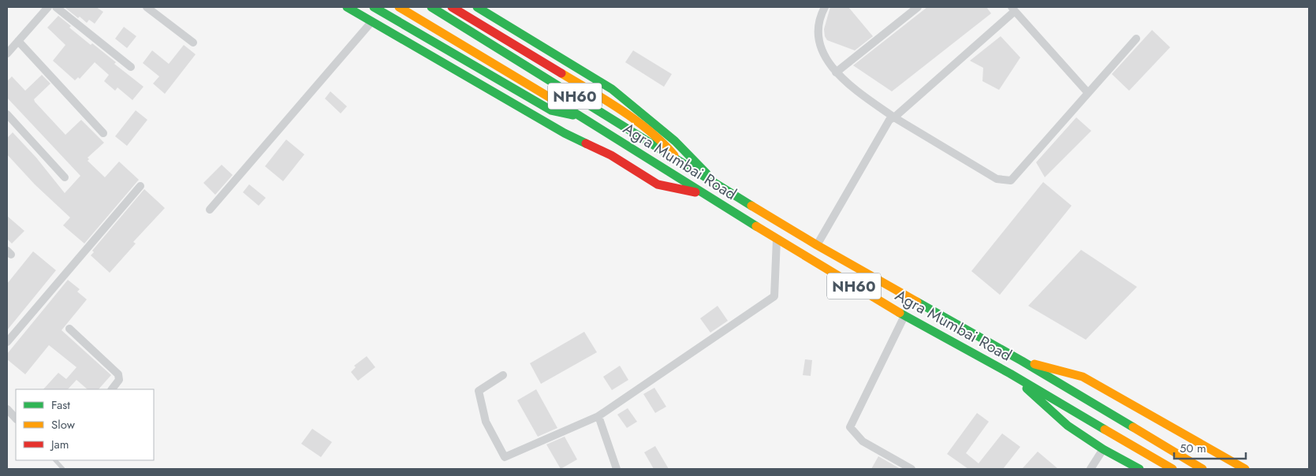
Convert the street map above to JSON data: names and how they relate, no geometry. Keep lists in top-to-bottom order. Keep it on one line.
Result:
{"streets":{"main road":["NH60","Agra Mumbai Road"]},"crossings":[["NH60","Agra Mumbai Road"]],"legend":["Fast","Slow","Jam"],"scale_bar":"50 m"}
